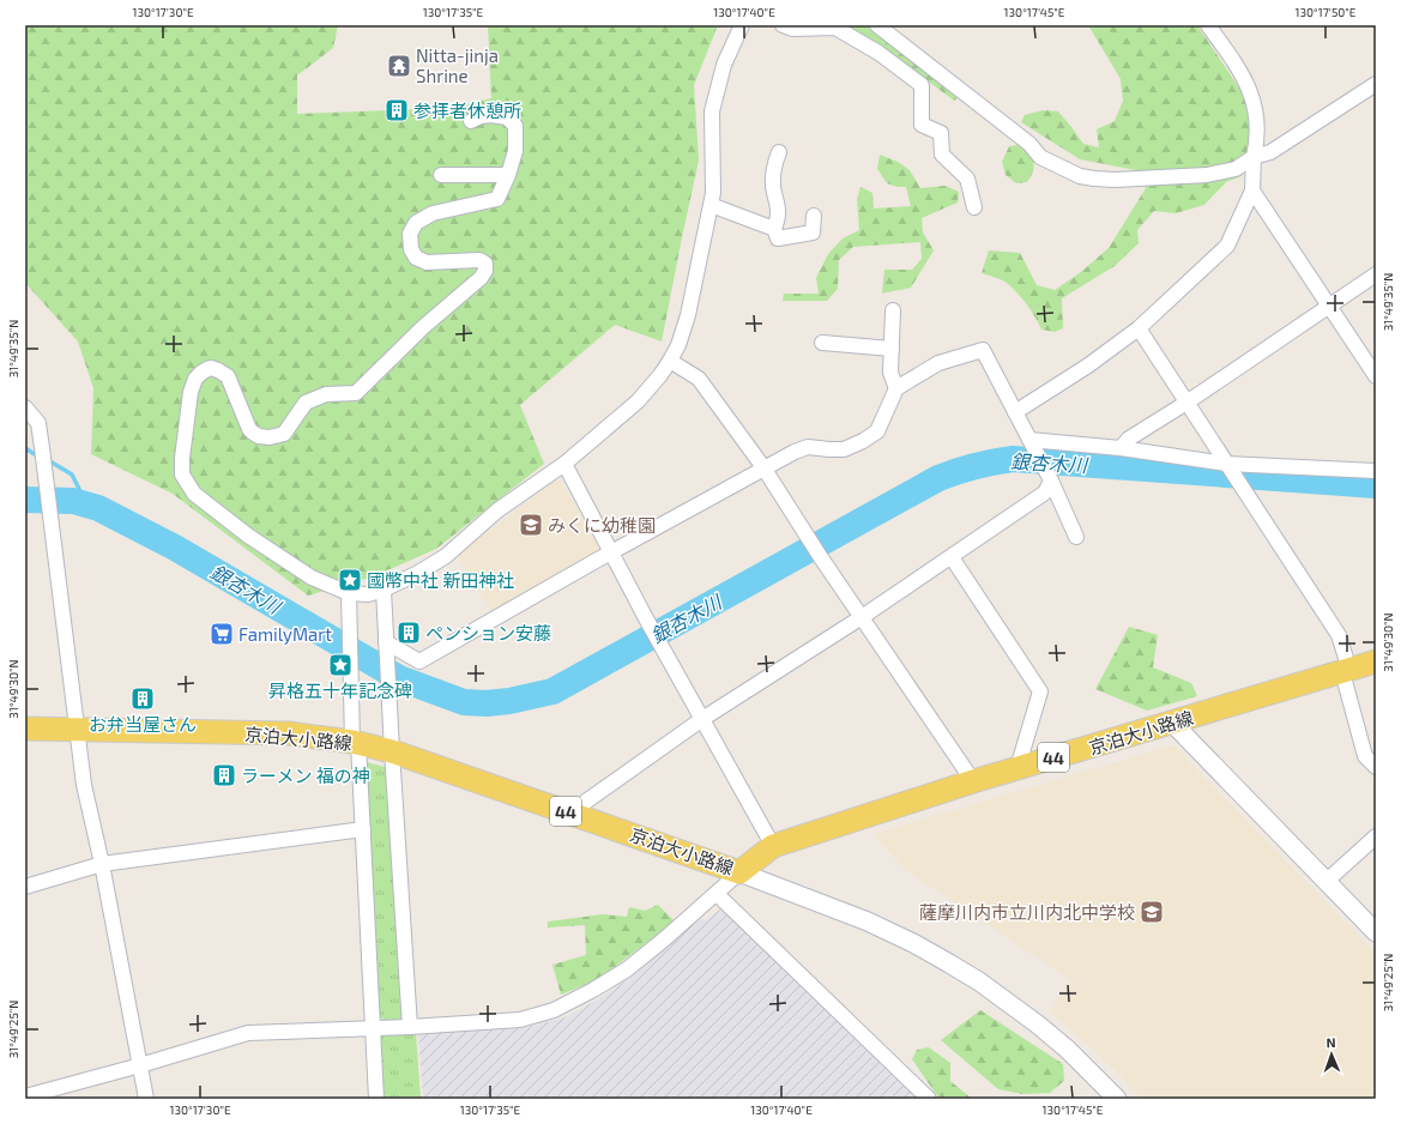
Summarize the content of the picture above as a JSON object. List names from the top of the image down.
{
  "streets": {
    "main road": ["京泊大小路線", "44"]
  },
  "water": ["銀杏木川"],
  "places": {
    "temple": ["Nitta-jinja Shrine"],
    "building": [
      "参拝者休憩所",
      "ペンション安藤",
      "お弁当屋さん",
      "ラーメン 福の神"
    ],
    "school or university": ["みくに幼稚園", "薩摩川内市立川内北中学校"],
    "place": ["國幣中社 新田神社", "昇格五十年記念碑"],
    "supermarket": ["FamilyMart"]
  },
  "north": "top",
  "coordinates": [
    "130°17'30\"E",
    "130°17'35\"E",
    "130°17'40\"E",
    "130°17'45\"E",
    "130°17'50\"E",
    "31°49'35\"N",
    "31°49'30\"N",
    "31°49'25\"N"
  ]
}
